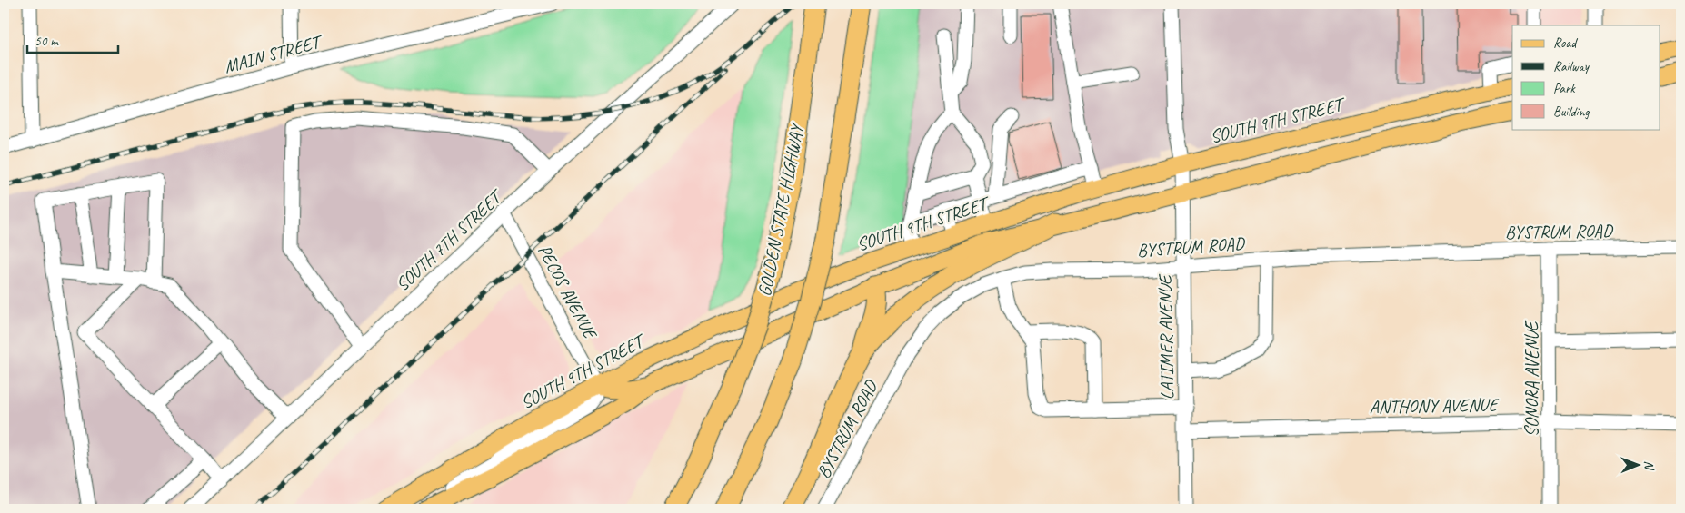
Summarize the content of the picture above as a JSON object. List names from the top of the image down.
{
  "streets": {
    "highway": ["GOLDEN STATE HIGHWAY"],
    "main road": ["SOUTH 9TH STREET"],
    "street": [
      "MAIN STREET",
      "BYSTRUM ROAD",
      "SOUTH 7TH STREET",
      "PECOS AVENUE",
      "LATIMER AVENUE",
      "SONORA AVENUE",
      "ANTHONY AVENUE"
    ]
  },
  "crossings": [
    ["SOUTH 9TH STREET", "PECOS AVENUE"],
    ["SOUTH 9TH STREET", "LATIMER AVENUE"],
    ["BYSTRUM ROAD", "LATIMER AVENUE"],
    ["BYSTRUM ROAD", "SONORA AVENUE"],
    ["SOUTH 7TH STREET", "PECOS AVENUE"],
    ["LATIMER AVENUE", "ANTHONY AVENUE"],
    ["SONORA AVENUE", "ANTHONY AVENUE"]
  ],
  "legend": [
    "Road",
    "Railway",
    "Park",
    "Building"
  ],
  "scale_bar": "50 m",
  "north": "right"
}
